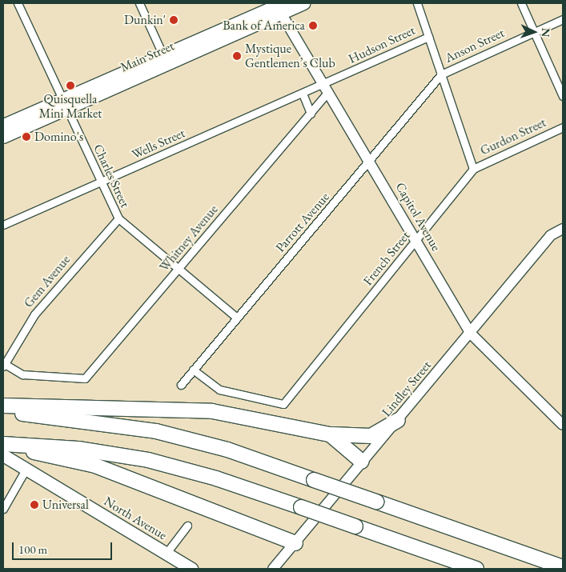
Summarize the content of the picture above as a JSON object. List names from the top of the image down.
{
  "streets": {
    "main road": [
      "Main Street",
      "Capitol Avenue",
      "Lindley Street",
      "North Avenue"
    ],
    "street": [
      "Hudson Street",
      "Anson Street",
      "Gurdon Street",
      "Wells Street",
      "Charles Street",
      "Parrott Avenue",
      "Whitney Avenue",
      "French Street",
      "Gem Avenue"
    ]
  },
  "crossings": [
    ["Hudson Street", "Wells Street"],
    ["Hudson Street", "Capitol Avenue"],
    ["Hudson Street", "Whitney Avenue"],
    ["Anson Street", "Parrott Avenue"],
    ["Main Street", "Charles Street"],
    ["Main Street", "Capitol Avenue"],
    ["Gurdon Street", "French Street"],
    ["Wells Street", "Charles Street"],
    ["Wells Street", "Capitol Avenue"],
    ["Wells Street", "Whitney Avenue"],
    ["Charles Street", "Parrott Avenue"],
    ["Charles Street", "Whitney Avenue"],
    ["Charles Street", "Gem Avenue"],
    ["Capitol Avenue", "Parrott Avenue"],
    ["Capitol Avenue", "Whitney Avenue"],
    ["Capitol Avenue", "French Street"],
    ["Capitol Avenue", "Lindley Street"],
    ["Parrott Avenue", "French Street"],
    ["Whitney Avenue", "Gem Avenue"]
  ],
  "places": [
    "Dunkin'",
    "Bank of America",
    "Mystique Gentlemen’s Club",
    "Quisquella Mini Market",
    "Domino's",
    "Universal"
  ],
  "scale_bar": "100 m",
  "north": "right"
}
